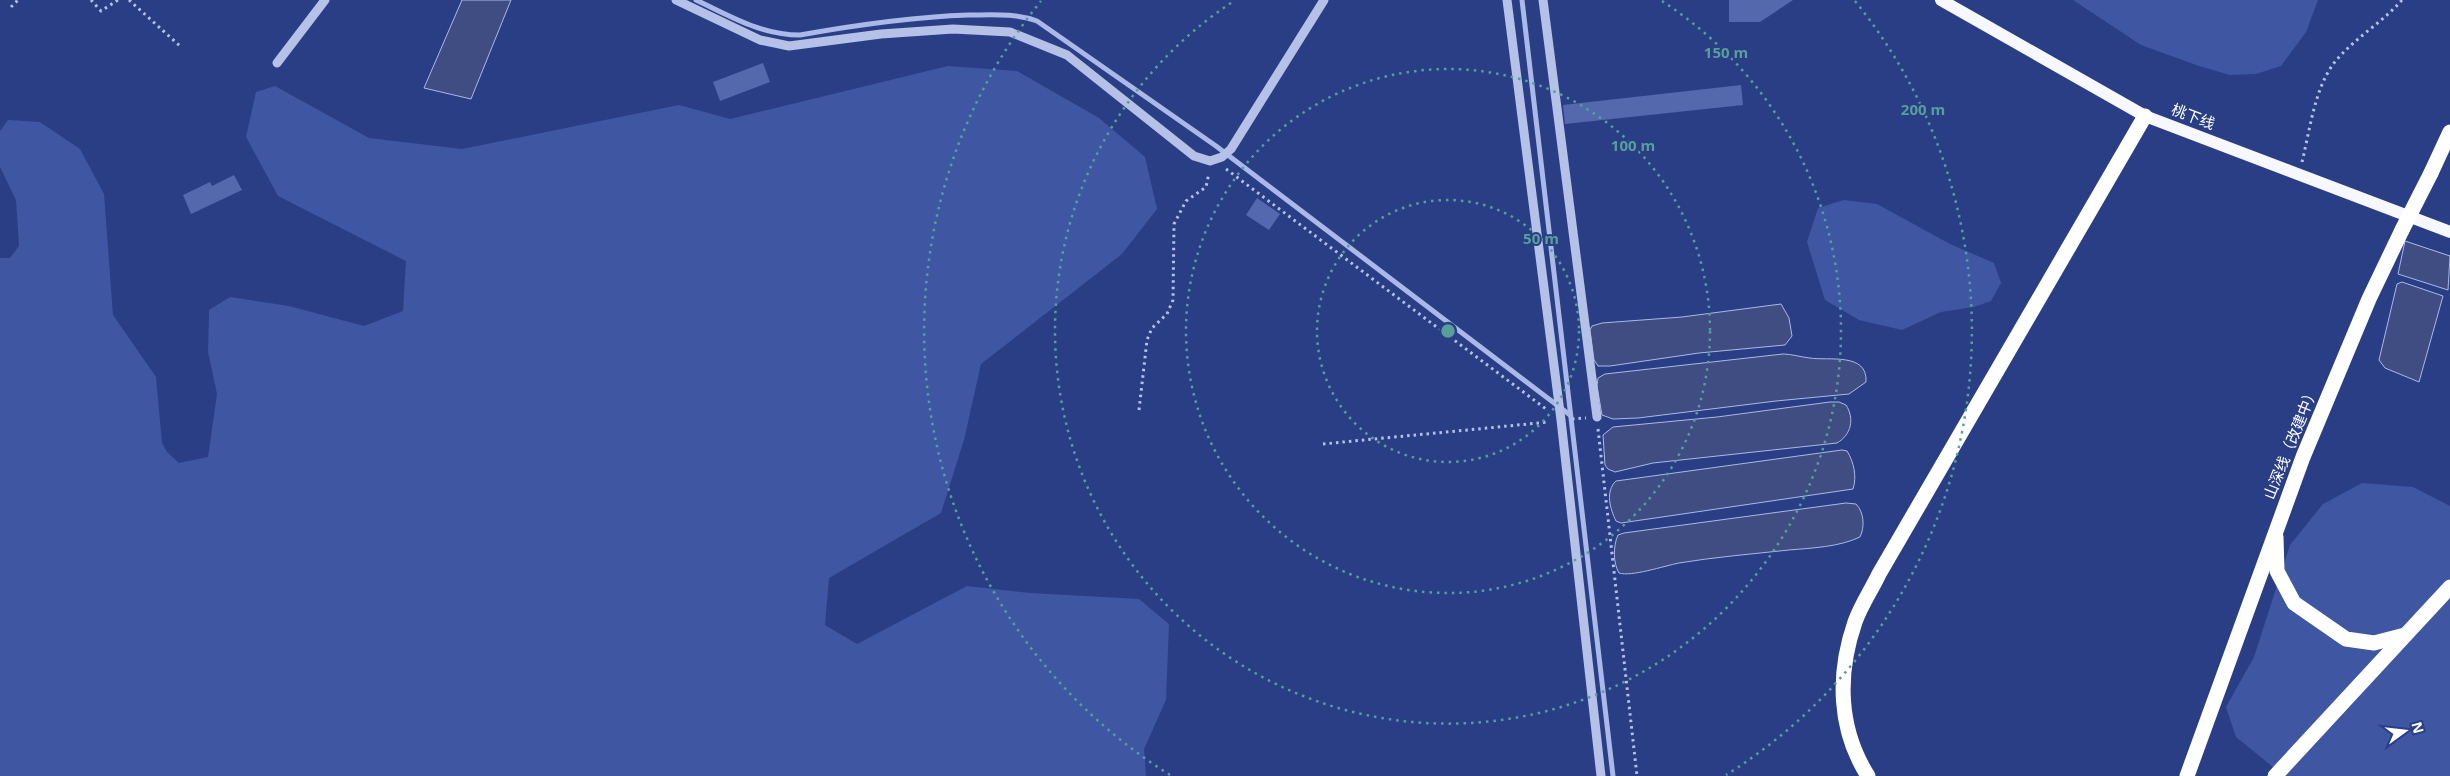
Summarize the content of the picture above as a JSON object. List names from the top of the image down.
{
  "streets": {
    "highway": ["山深线（改建中）"],
    "main road": ["桃下线"]
  },
  "north": "right",
  "rings": [
    "150 m",
    "200 m",
    "100 m",
    "50 m"
  ]
}
